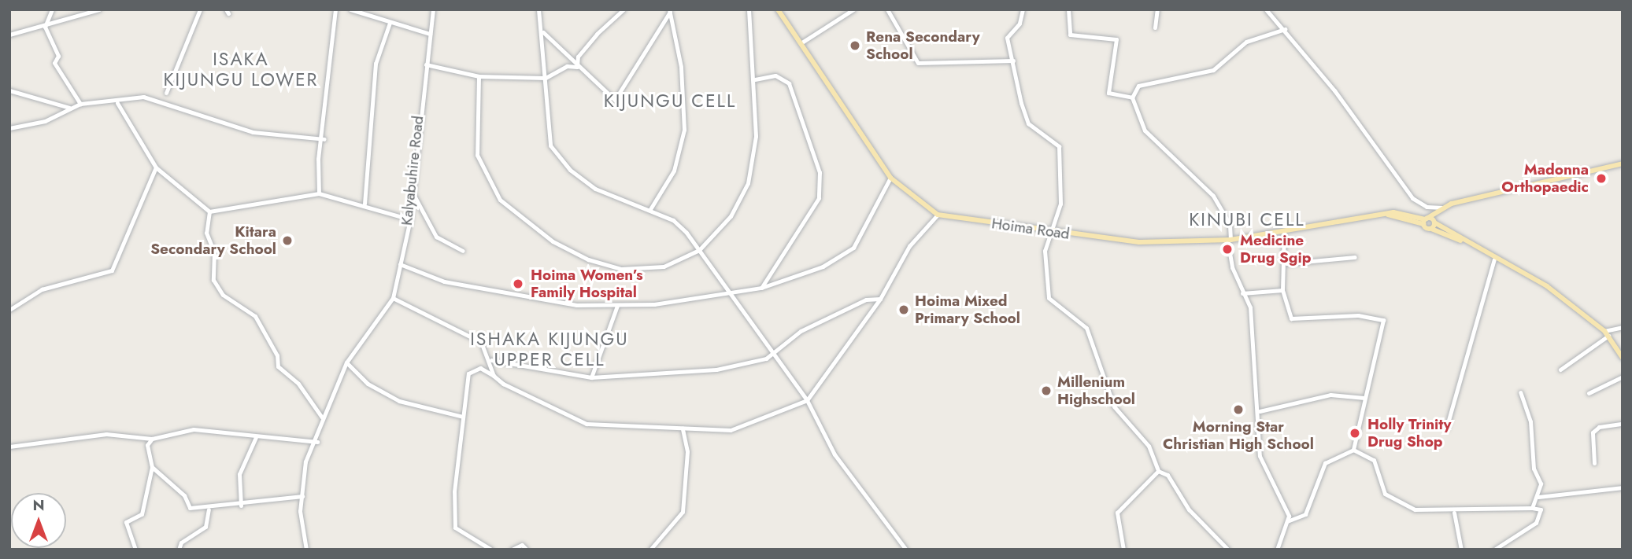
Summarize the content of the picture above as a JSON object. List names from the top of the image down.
{
  "streets": {
    "main road": ["Hoima Road"],
    "street": ["Kalyabuhire Road"]
  },
  "districts": [
    "ISAKA KIJUNGU LOWER",
    "KIJUNGU CELL",
    "KINUBI CELL",
    "ISHAKA KIJUNGU UPPER CELL"
  ],
  "places": [
    "Rena Secondary School",
    "Madonna Orthopaedic",
    "Kitara Secondary School",
    "Medicine Drug Sgip",
    "Hoima Women’s Family Hospital",
    "Hoima Mixed Primary School",
    "Millenium Highschool",
    "Morning Star Christian High School",
    "Holly Trinity Drug Shop"
  ],
  "north": "top"
}
